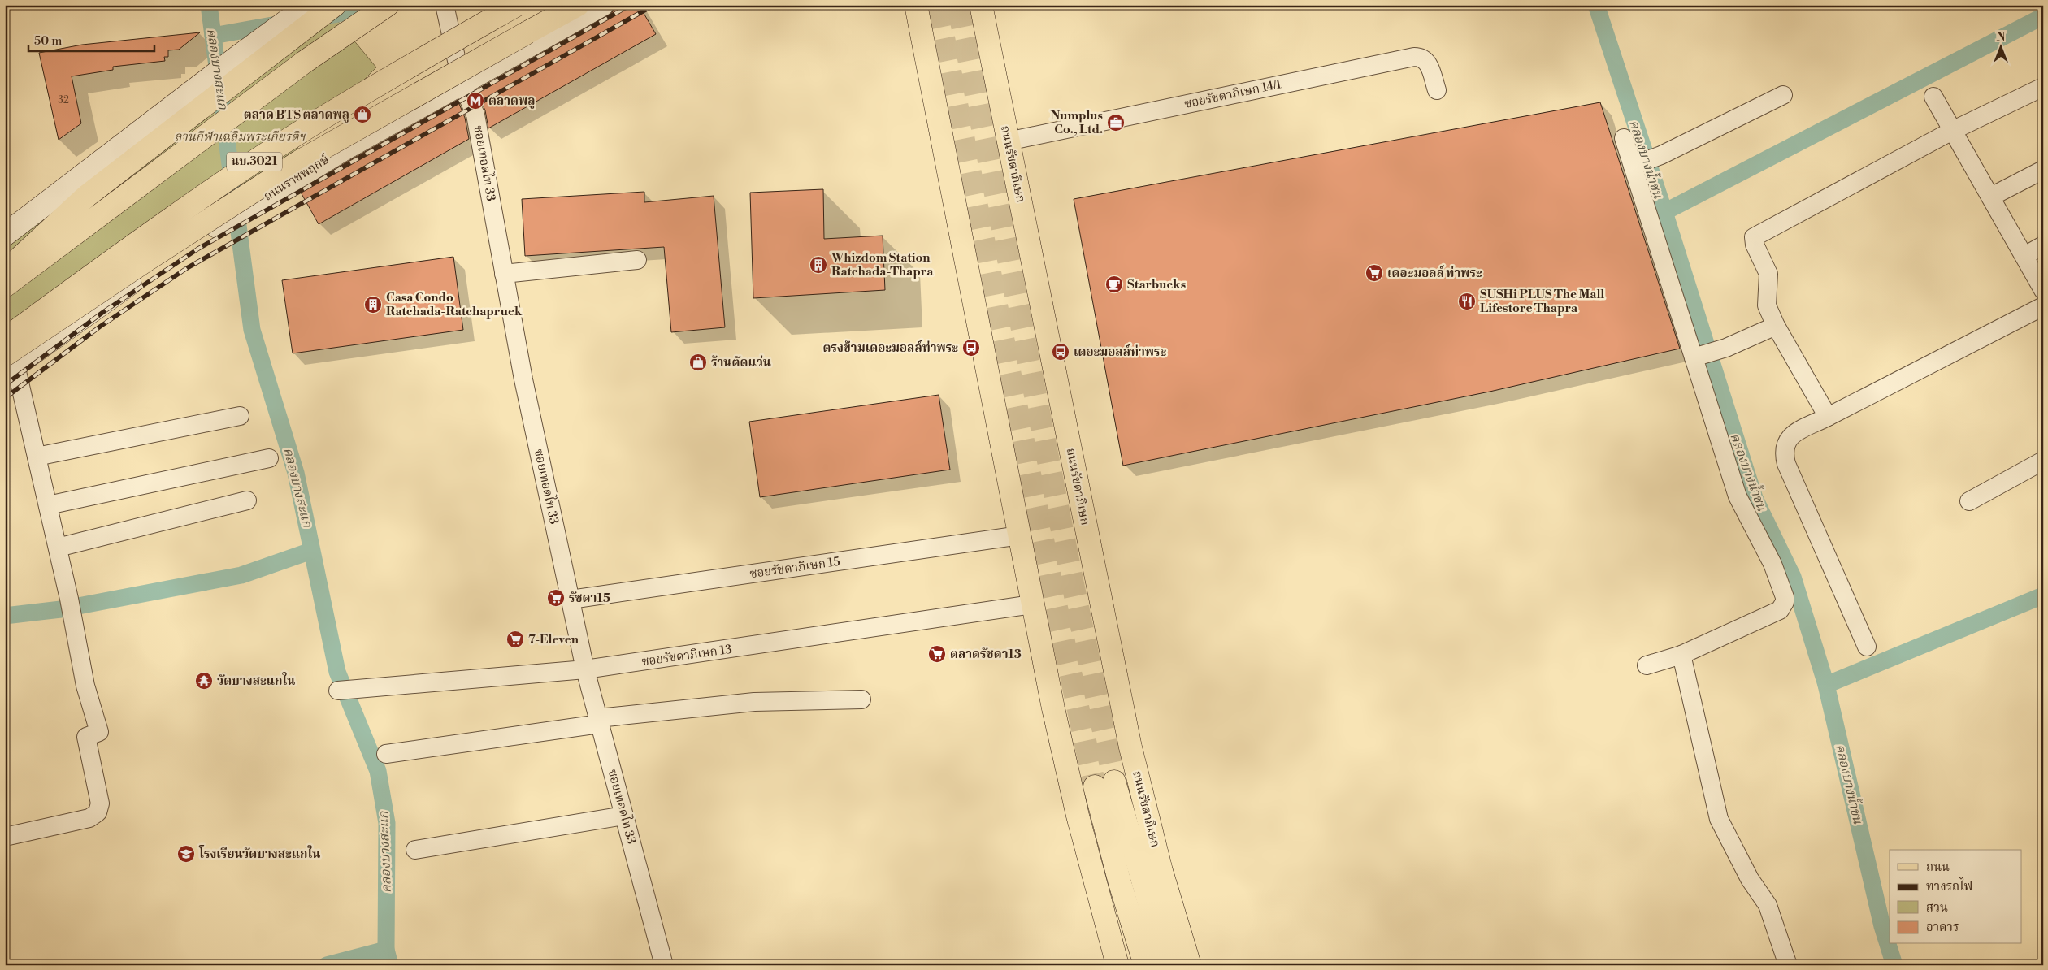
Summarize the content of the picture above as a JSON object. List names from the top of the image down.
{
  "streets": {
    "main road": ["นบ.3021", "ถนนรัชดาภิเษก", "ถนนราชพฤกษ์"],
    "street": [
      "ซอยรัชดาภิเษก 14/1",
      "ซอยเทอดไท 33",
      "ซอยรัชดาภิเษก 15",
      "ซอยรัชดาภิเษก 13"
    ]
  },
  "crossings": [
    ["ซอยรัชดาภิเษก 14/1", "ถนนรัชดาภิเษก"],
    ["ซอยเทอดไท 33", "ถนนราชพฤกษ์"],
    ["ซอยเทอดไท 33", "ซอยรัชดาภิเษก 15"],
    ["ซอยเทอดไท 33", "ซอยรัชดาภิเษก 13"]
  ],
  "water": ["คลองบางสะแก", "คลองบางน้ำชน"],
  "parks": ["ลานกีฬาเฉลิมพระเกียรติฯ"],
  "places": {
    "metro station": ["ตลาดพลู"],
    "shop": ["ตลาด BTS ตลาดพลู", "ร้านตัดแว่น"],
    "office": ["Numplus Co., Ltd."],
    "building": ["Whizdom Station Ratchada-Thapra", "Casa Condo Ratchada-Ratchapruek"],
    "supermarket": [
      "เดอะมอลล์ ท่าพระ",
      "รัชดา15",
      "7-Eleven",
      "ตลาดรัชดา13"
    ],
    "cafe": ["Starbucks"],
    "restaurant": ["SUSHi PLUS The Mall Lifestore Thapra"],
    "bus stop": ["ตรงข้ามเดอะมอลล์ท่าพระ", "เดอะมอลล์ท่าพระ"],
    "temple": ["วัดบางสะแกใน"],
    "school or university": ["โรงเรียนวัดบางสะแกใน"]
  },
  "house_numbers": ["32"],
  "legend": [
    "ถนน",
    "ทางรถไฟ",
    "สวน",
    "อาคาร"
  ],
  "scale_bar": "50 m",
  "north": "top"
}
